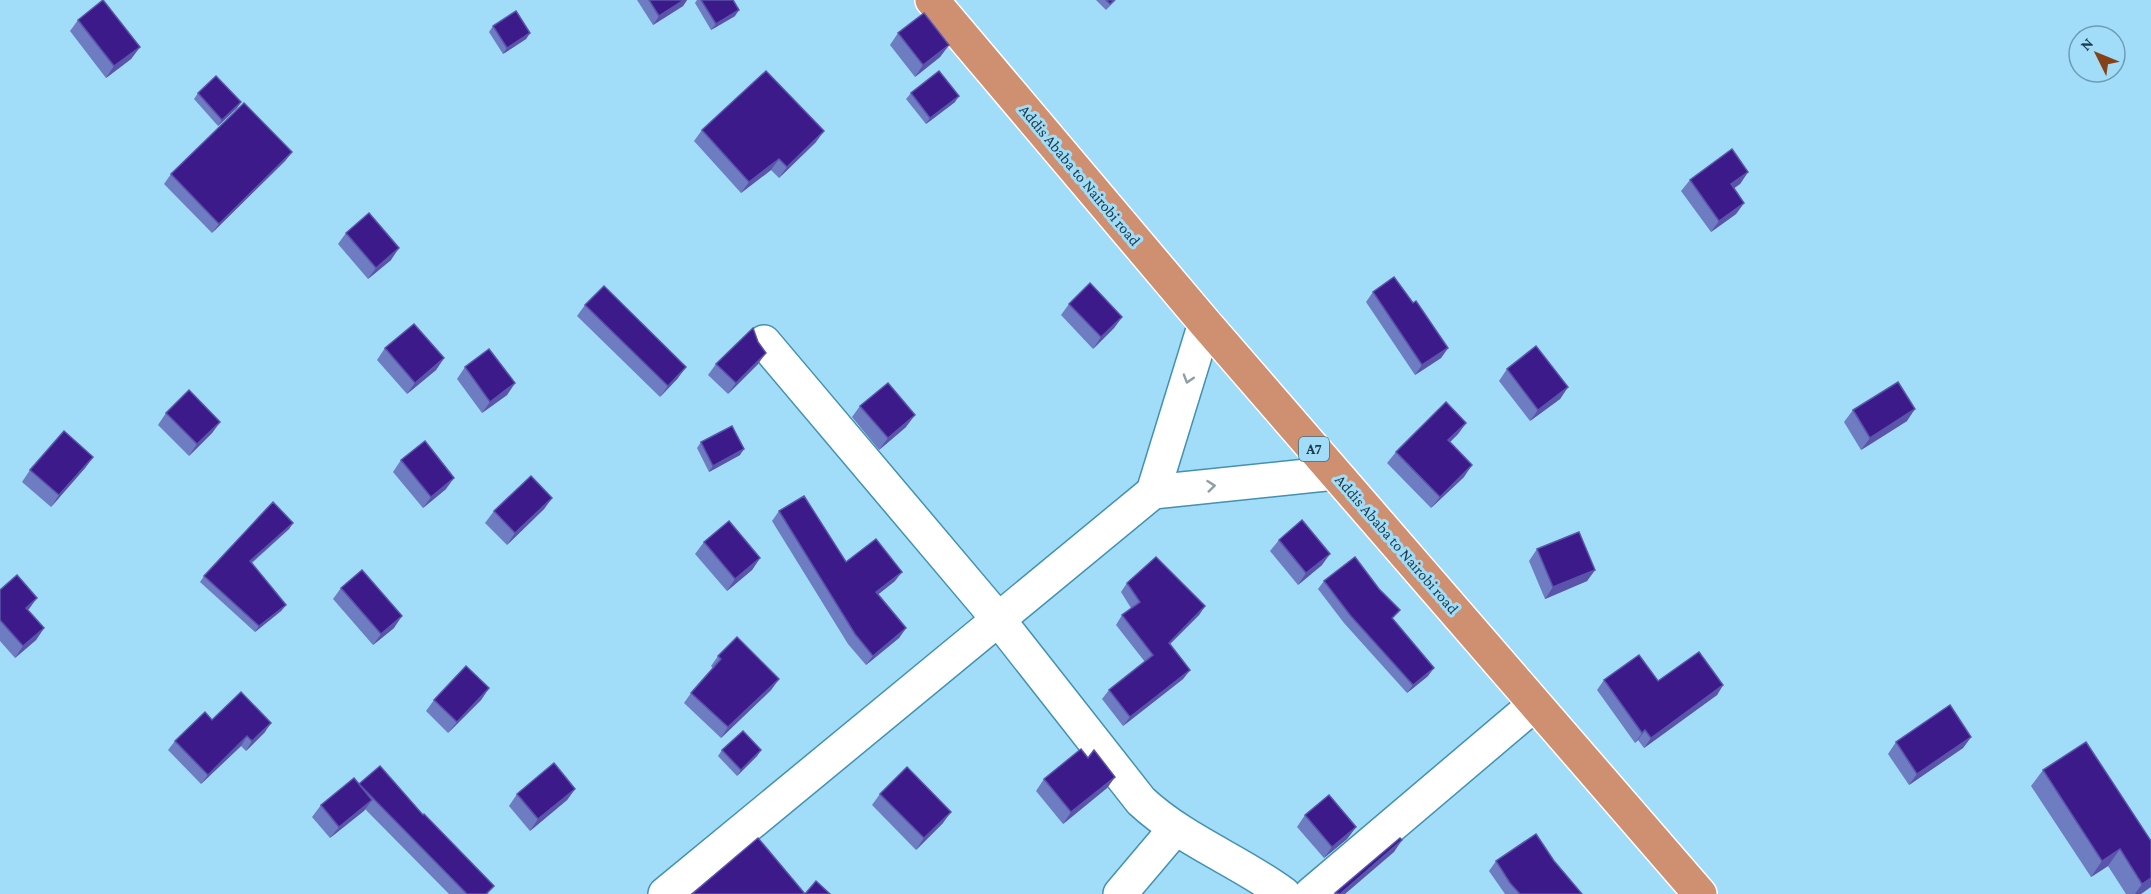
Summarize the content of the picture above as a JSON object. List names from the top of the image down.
{
  "streets": {
    "highway": ["Addis Ababa to Nairobi road", "A7"]
  },
  "north": "top left"
}
